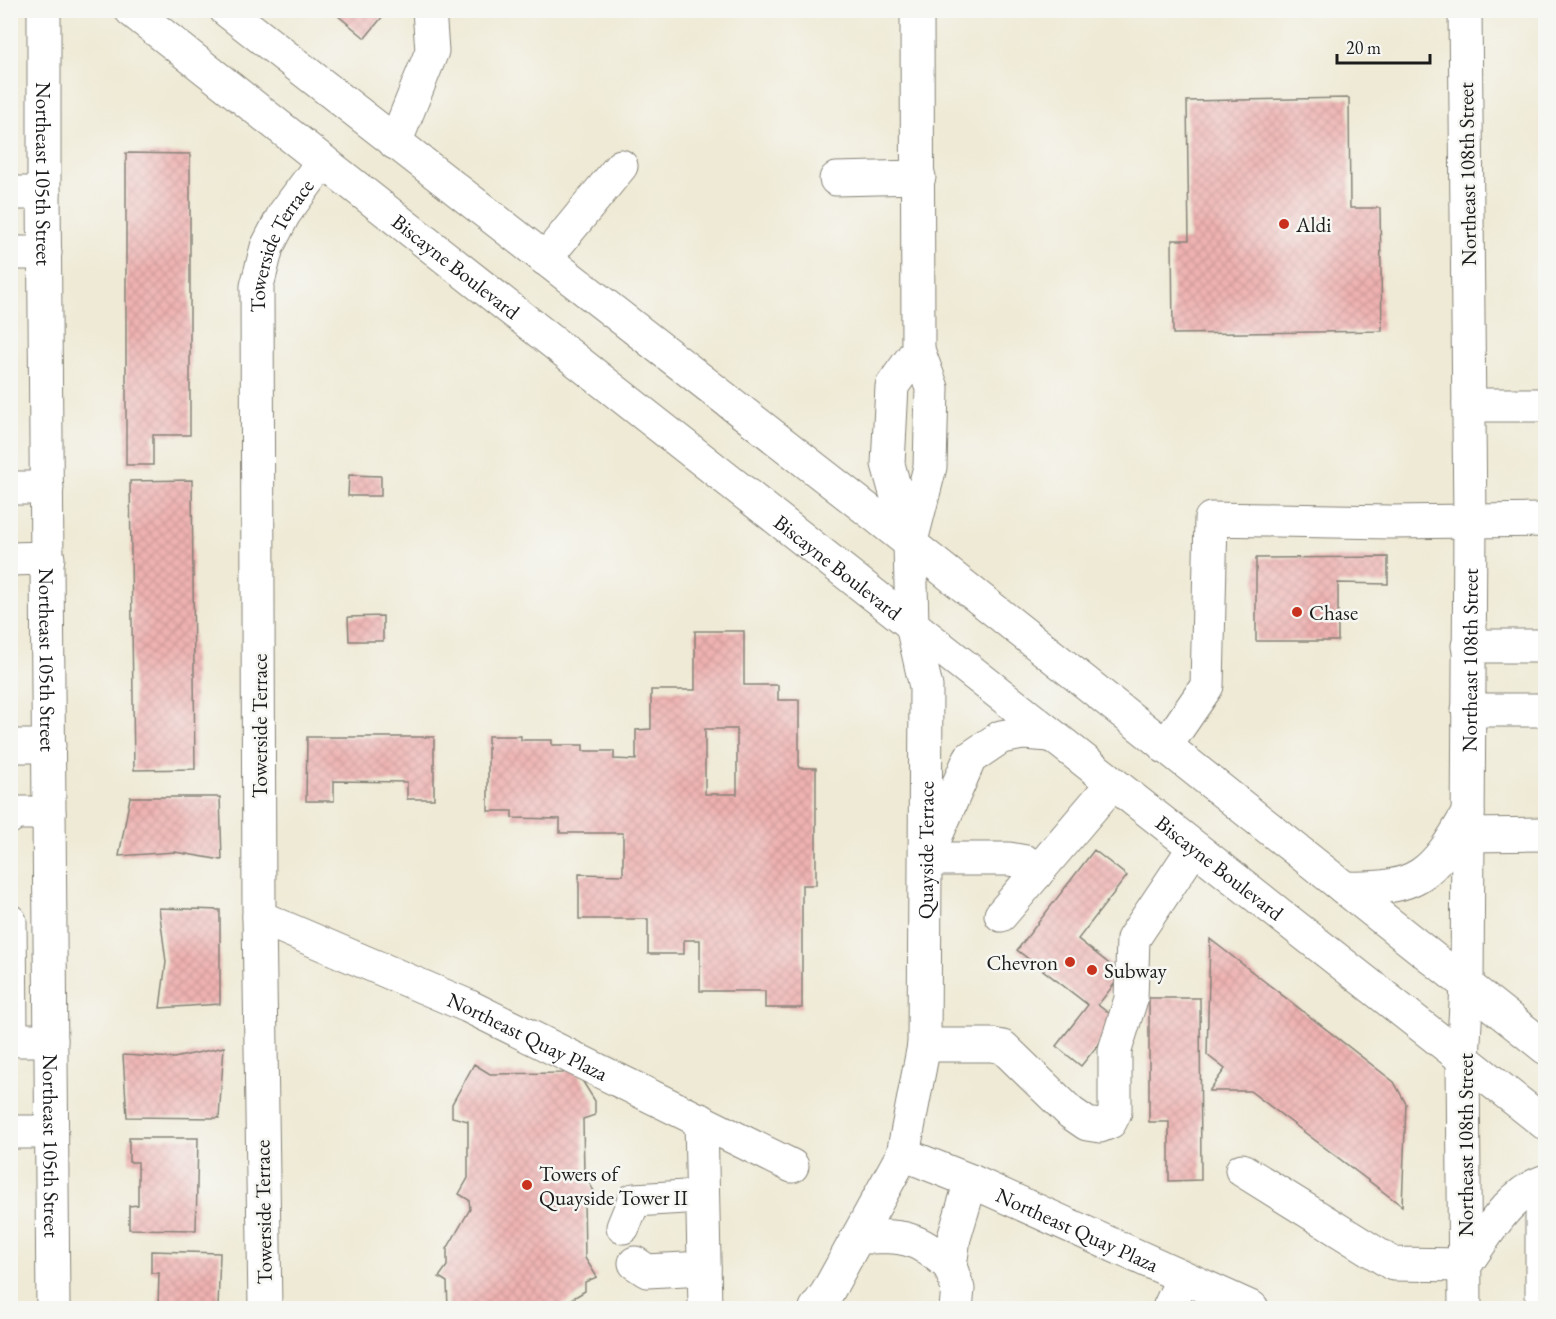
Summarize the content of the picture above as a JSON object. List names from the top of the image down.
{
  "streets": {
    "street": [
      "Northeast 105th Street",
      "Northeast 108th Street",
      "Towerside Terrace",
      "Biscayne Boulevard",
      "Quayside Terrace",
      "Northeast Quay Plaza"
    ]
  },
  "crossings": [
    ["Northeast 108th Street", "Biscayne Boulevard"],
    ["Towerside Terrace", "Biscayne Boulevard"],
    ["Towerside Terrace", "Northeast Quay Plaza"],
    ["Biscayne Boulevard", "Quayside Terrace"],
    ["Quayside Terrace", "Northeast Quay Plaza"]
  ],
  "places": [
    "Aldi",
    "Chase",
    "Chevron",
    "Subway",
    "Towers of Quayside Tower II"
  ],
  "scale_bar": "20 m"
}
